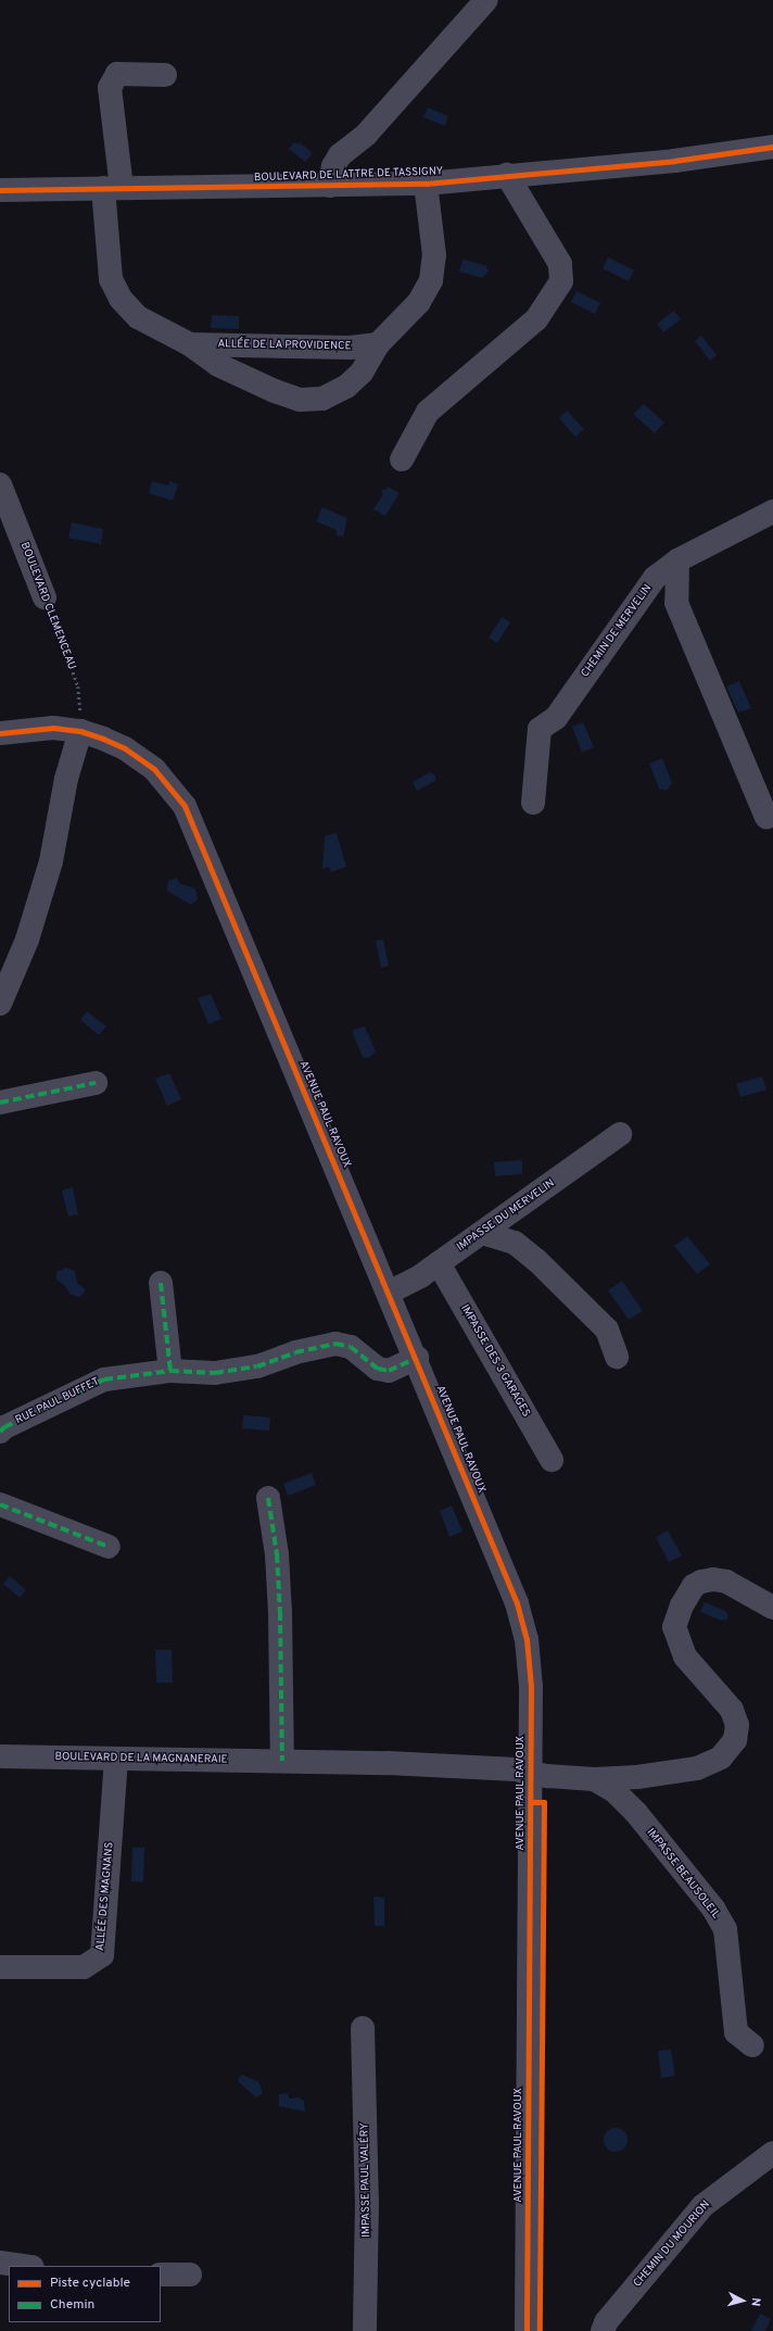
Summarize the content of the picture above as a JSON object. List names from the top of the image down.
{
  "streets": {
    "street": [
      "BOULEVARD DE LATTRE DE TASSIGNY",
      "ALLÉE DE LA PROVIDENCE",
      "BOULEVARD CLEMENCEAU",
      "CHEMIN DE MERVELIN",
      "AVENUE PAUL RAVOUX",
      "IMPASSE DU MERVELIN",
      "IMPASSE DES 3 GARAGES",
      "RUE PAUL BUFFET",
      "BOULEVARD DE LA MAGNANERAIE",
      "IMPASSE BEAUSOLEIL",
      "ALLÉE DES MAGNANS",
      "IMPASSE PAUL VALÉRY",
      "CHEMIN DU MOURION"
    ]
  },
  "crossings": [
    ["BOULEVARD DE LATTRE DE TASSIGNY", "ALLÉE DE LA PROVIDENCE"],
    ["BOULEVARD CLEMENCEAU", "AVENUE PAUL RAVOUX"],
    ["AVENUE PAUL RAVOUX", "IMPASSE DU MERVELIN"],
    ["AVENUE PAUL RAVOUX", "RUE PAUL BUFFET"],
    ["AVENUE PAUL RAVOUX", "BOULEVARD DE LA MAGNANERAIE"],
    ["AVENUE PAUL RAVOUX", "IMPASSE BEAUSOLEIL"],
    ["IMPASSE DU MERVELIN", "IMPASSE DES 3 GARAGES"],
    ["BOULEVARD DE LA MAGNANERAIE", "IMPASSE BEAUSOLEIL"],
    ["BOULEVARD DE LA MAGNANERAIE", "ALLÉE DES MAGNANS"]
  ],
  "legend": ["Piste cyclable", "Chemin"],
  "north": "right"
}
